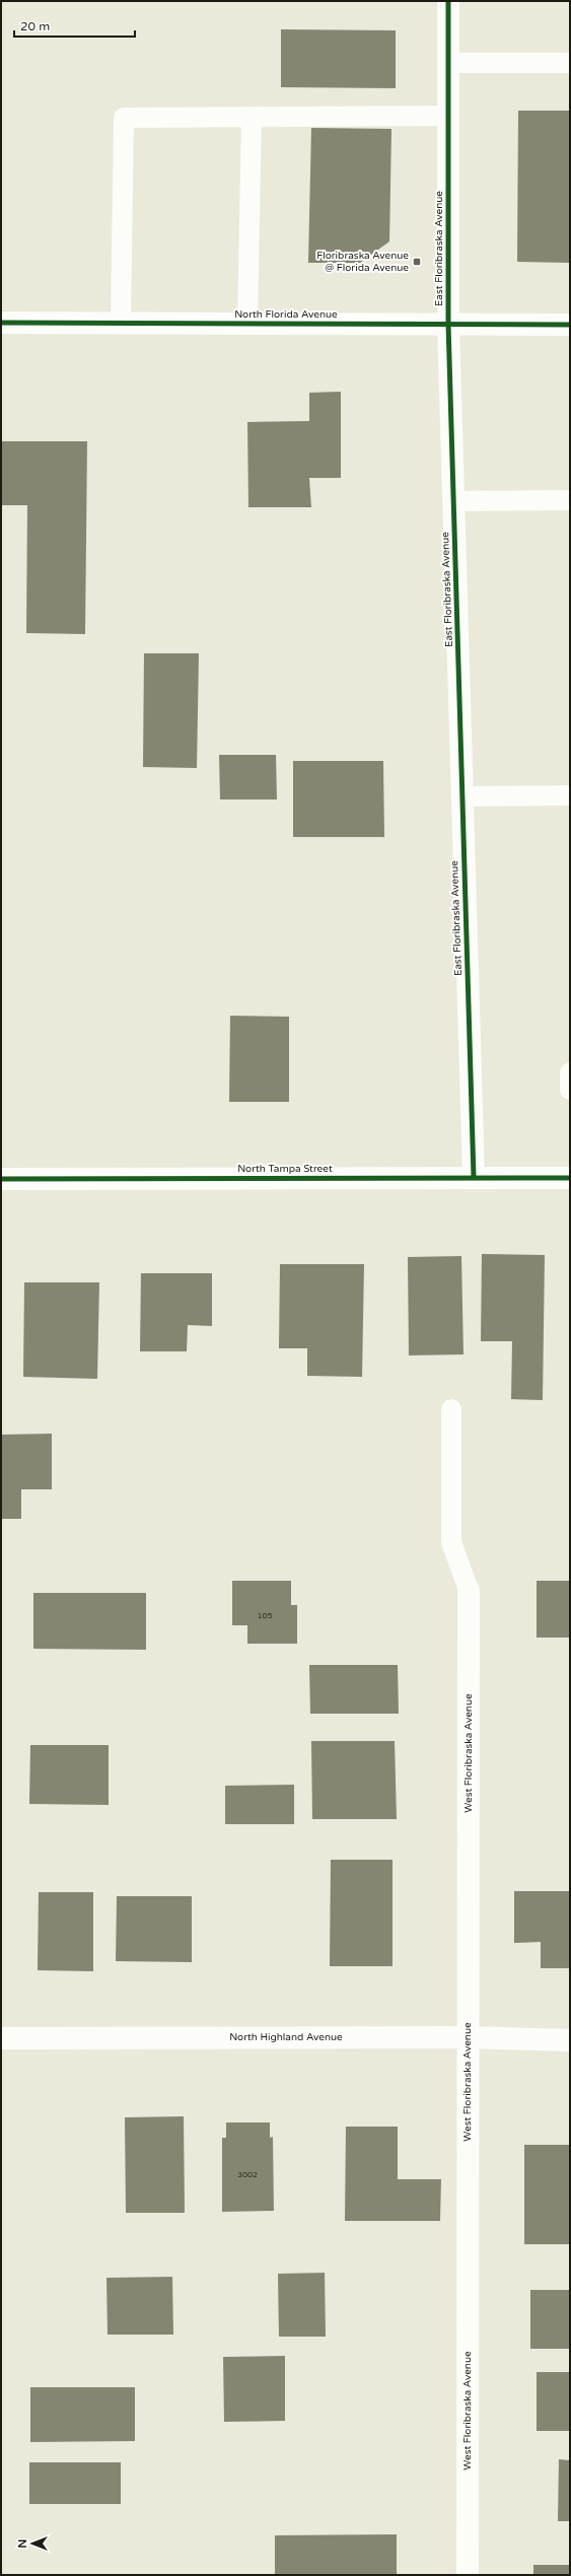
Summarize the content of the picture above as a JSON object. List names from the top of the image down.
{
  "streets": {
    "street": [
      "East Floribraska Avenue",
      "North Florida Avenue",
      "North Tampa Street",
      "West Floribraska Avenue",
      "North Highland Avenue"
    ]
  },
  "crossings": [
    ["East Floribraska Avenue", "North Florida Avenue"],
    ["East Floribraska Avenue", "North Tampa Street"],
    ["West Floribraska Avenue", "North Highland Avenue"]
  ],
  "places": {
    "transit": ["Floribraska Avenue @ Florida Avenue"]
  },
  "house_numbers": ["105", "3002"],
  "scale_bar": "20 m",
  "north": "left"
}
